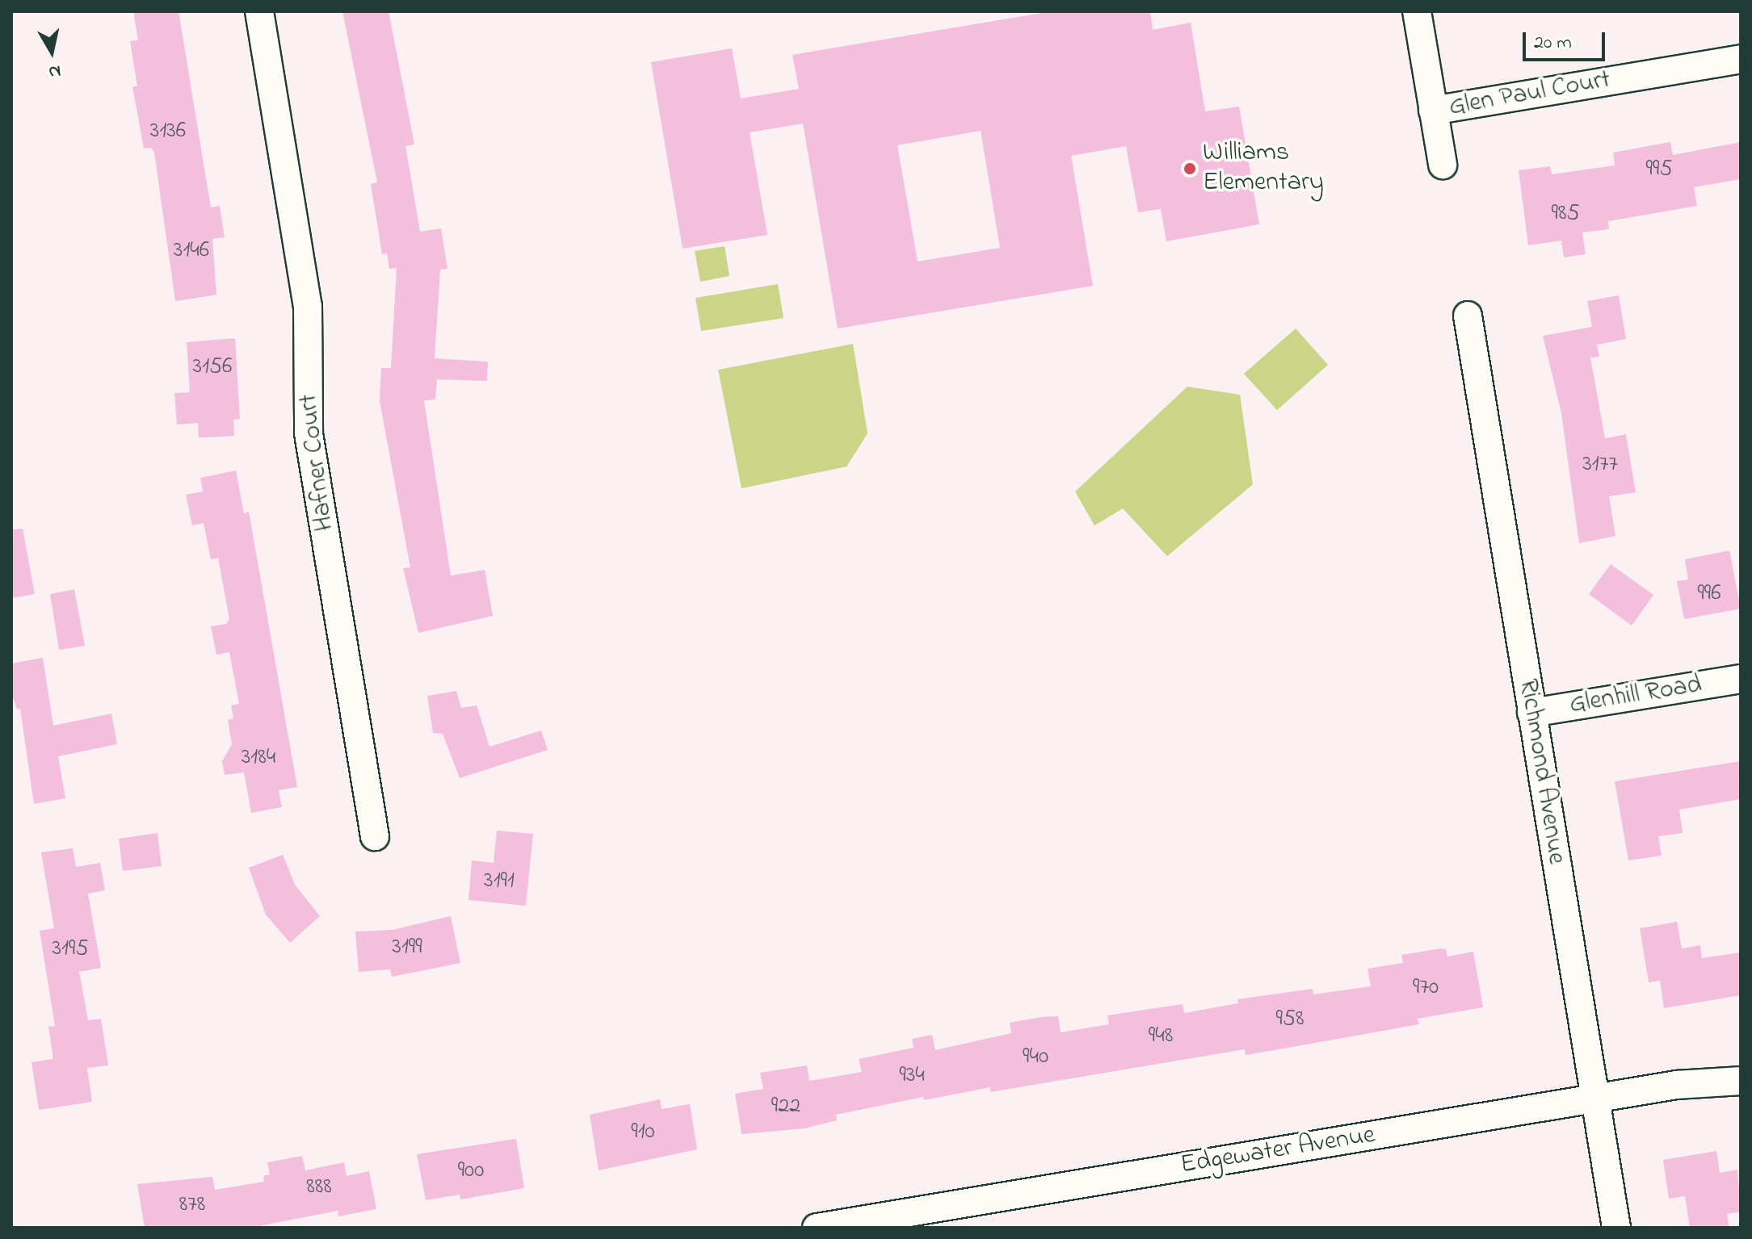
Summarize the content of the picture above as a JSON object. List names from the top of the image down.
{
  "streets": {
    "street": [
      "Glen Paul Court",
      "Hafner Court",
      "Glenhill Road",
      "Richmond Avenue",
      "Edgewater Avenue"
    ]
  },
  "crossings": [
    ["Glenhill Road", "Richmond Avenue"],
    ["Richmond Avenue", "Edgewater Avenue"]
  ],
  "places": ["Williams Elementary"],
  "house_numbers": [
    "3136",
    "995",
    "985",
    "3146",
    "3156",
    "3177",
    "996",
    "3184",
    "3191",
    "3199",
    "3195",
    "970",
    "958",
    "948",
    "940",
    "934",
    "922",
    "910",
    "900",
    "888",
    "878"
  ],
  "scale_bar": "20 m",
  "north": "bottom"
}
